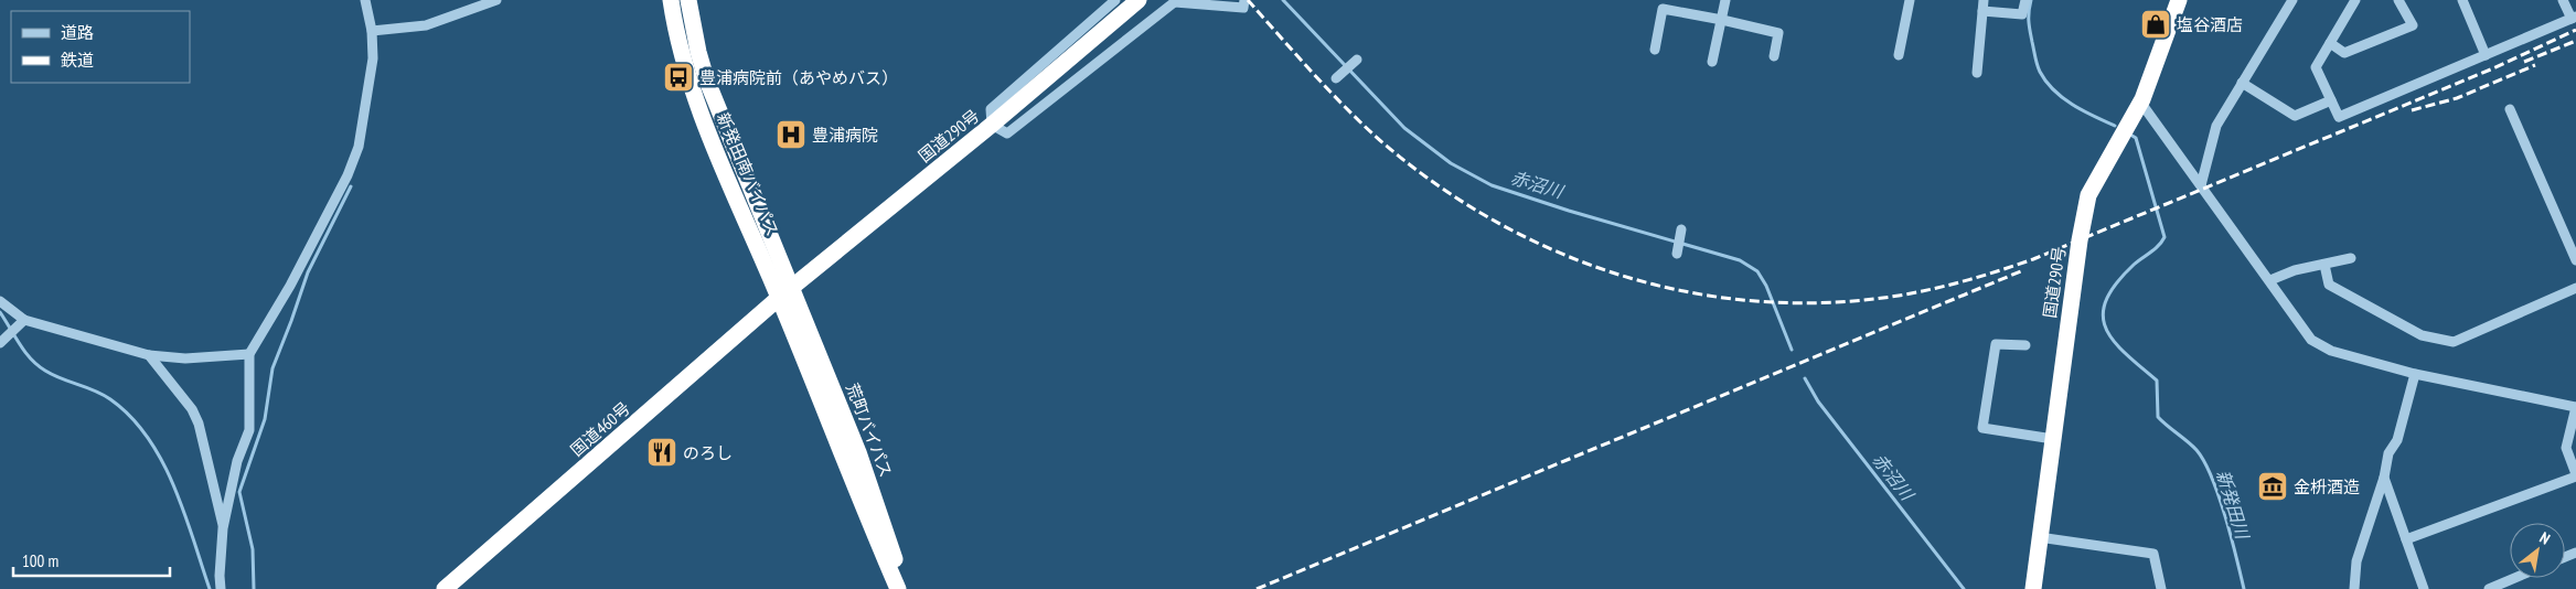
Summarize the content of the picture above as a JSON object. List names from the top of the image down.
{
  "streets": {
    "highway": [
      "国道290号",
      "新発田南バイパス",
      "国道460号",
      "荒町バイパス"
    ]
  },
  "crossings": [
    ["国道290号", "新発田南バイパス"],
    ["国道290号", "国道460号"],
    ["国道290号", "荒町バイパス"],
    ["新発田南バイパス", "国道460号"],
    ["新発田南バイパス", "荒町バイパス"],
    ["国道460号", "荒町バイパス"]
  ],
  "water": ["赤沼川", "新発田川"],
  "places": {
    "shop": ["塩谷酒店"],
    "bus stop": ["豊浦病院前（あやめバス）"],
    "hospital": ["豊浦病院"],
    "restaurant": ["のろし"],
    "museum": ["金枡酒造"]
  },
  "legend": ["道路", "鉄道"],
  "scale_bar": "100 m",
  "north": "top right"
}
